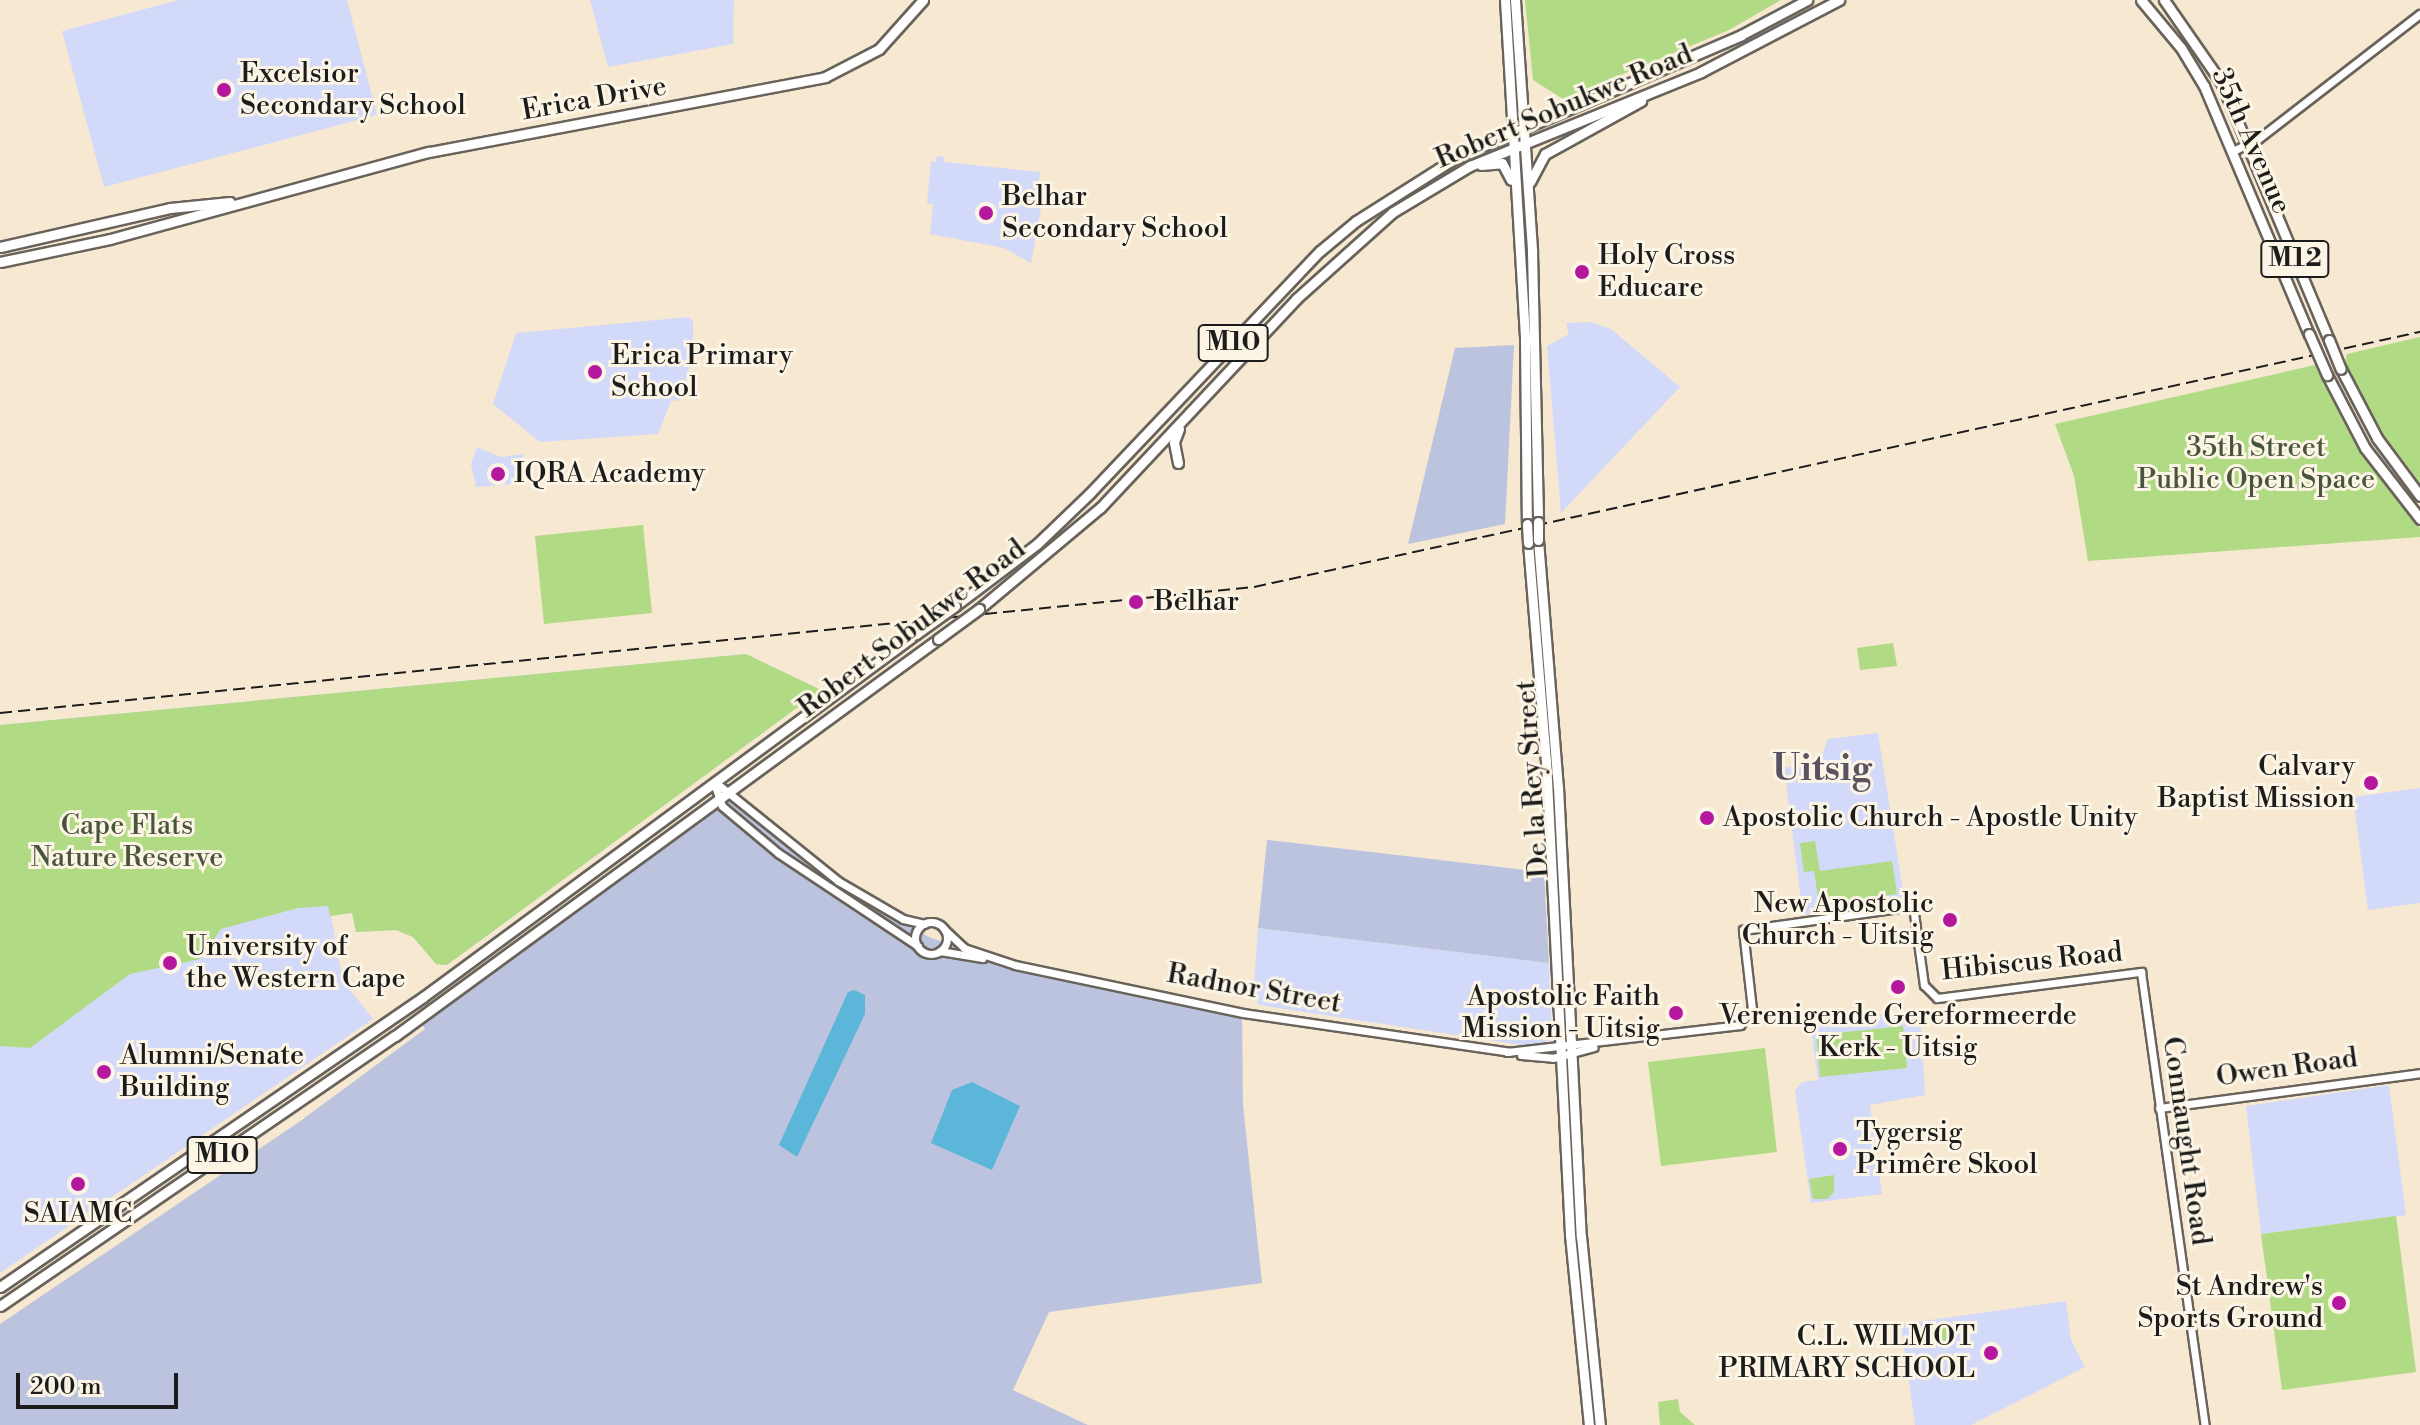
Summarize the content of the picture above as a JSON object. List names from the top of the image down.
{
  "streets": {
    "main road": [
      "Erica Drive",
      "Robert Sobukwe Road",
      "35th Avenue",
      "M12",
      "M10",
      "De la Rey Street"
    ],
    "street": [
      "Hibiscus Road",
      "Radnor Street",
      "Owen Road",
      "Connaught Road"
    ]
  },
  "crossings": [
    ["Robert Sobukwe Road", "De la Rey Street"],
    ["De la Rey Street", "Radnor Street"],
    ["Hibiscus Road", "Radnor Street"],
    ["Hibiscus Road", "Connaught Road"],
    ["Owen Road", "Connaught Road"]
  ],
  "districts": ["Uitsig"],
  "parks": ["35th Street Public Open Space", "Cape Flats Nature Reserve"],
  "places": [
    "Excelsior Secondary School",
    "Belhar Secondary School",
    "Holy Cross Educare",
    "Erica Primary School",
    "IQRA Academy",
    "Belhar",
    "Calvary Baptist Mission",
    "Apostolic Church - Apostle Unity",
    "New Apostolic Church - Uitsig",
    "University of the Western Cape",
    "Verenigende Gereformeerde Kerk - Uitsig",
    "Apostolic Faith Mission - Uitsig",
    "Alumni/Senate Building",
    "Tygersig Primêre Skool",
    "SAIAMC",
    "St Andrew's Sports Ground",
    "C.L. WILMOT PRIMARY SCHOOL"
  ],
  "scale_bar": "200 m"
}
